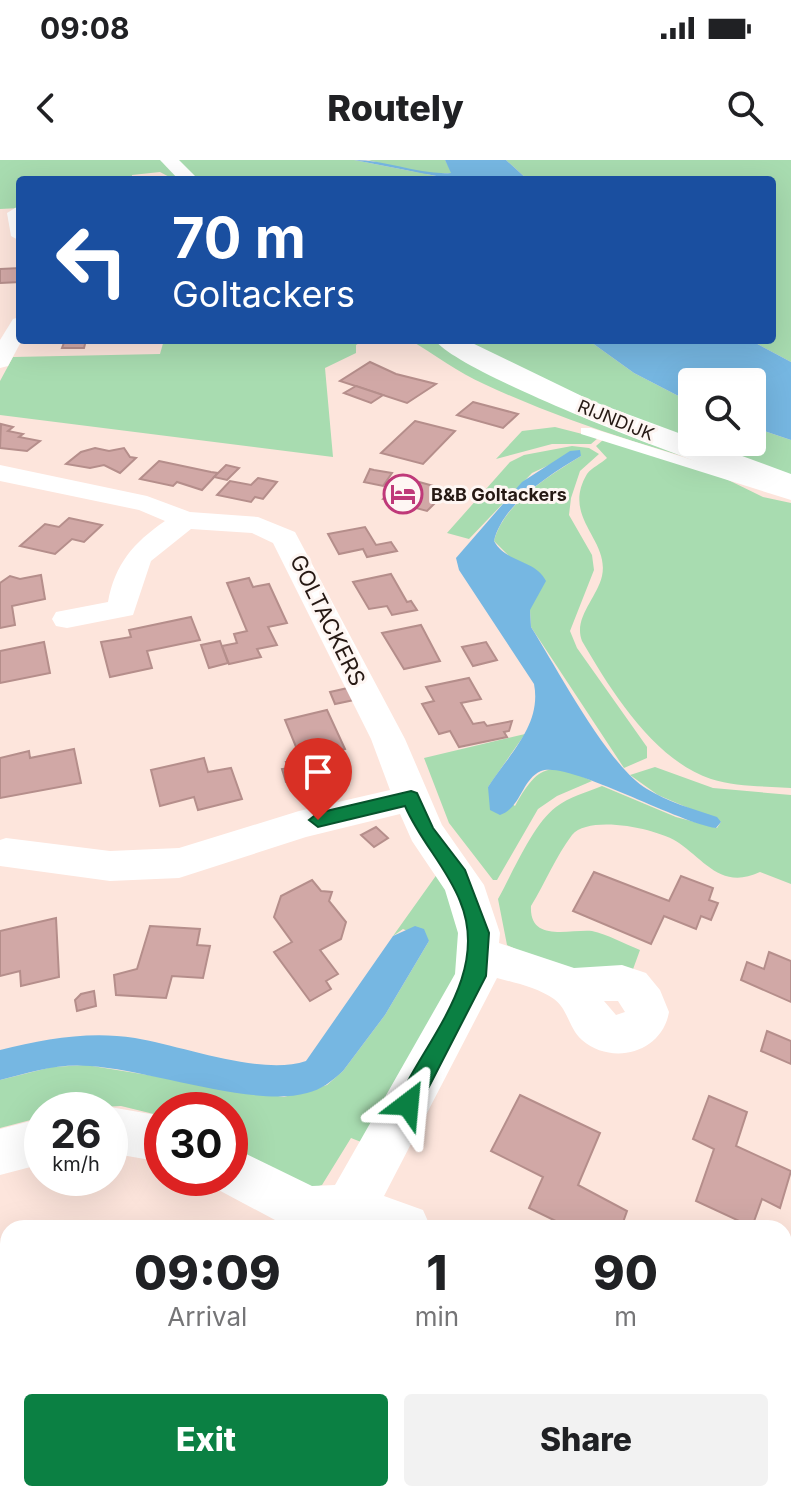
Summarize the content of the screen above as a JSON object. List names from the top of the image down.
{
  "streets": {
    "street": ["RIJNDIJK", "GOLTACKERS"]
  },
  "places": {
    "hotel": ["B&B Goltackers"]
  },
  "page": {
    "status": "09:08",
    "header": "Routely",
    "turn": ["70 m", "Goltackers"],
    "speed": "26 km/h",
    "limit": "30",
    "eta": [
      "09:09",
      "Arrival",
      "1",
      "min",
      "90",
      "m"
    ],
    "buttons": ["Exit", "Share"]
  }
}
